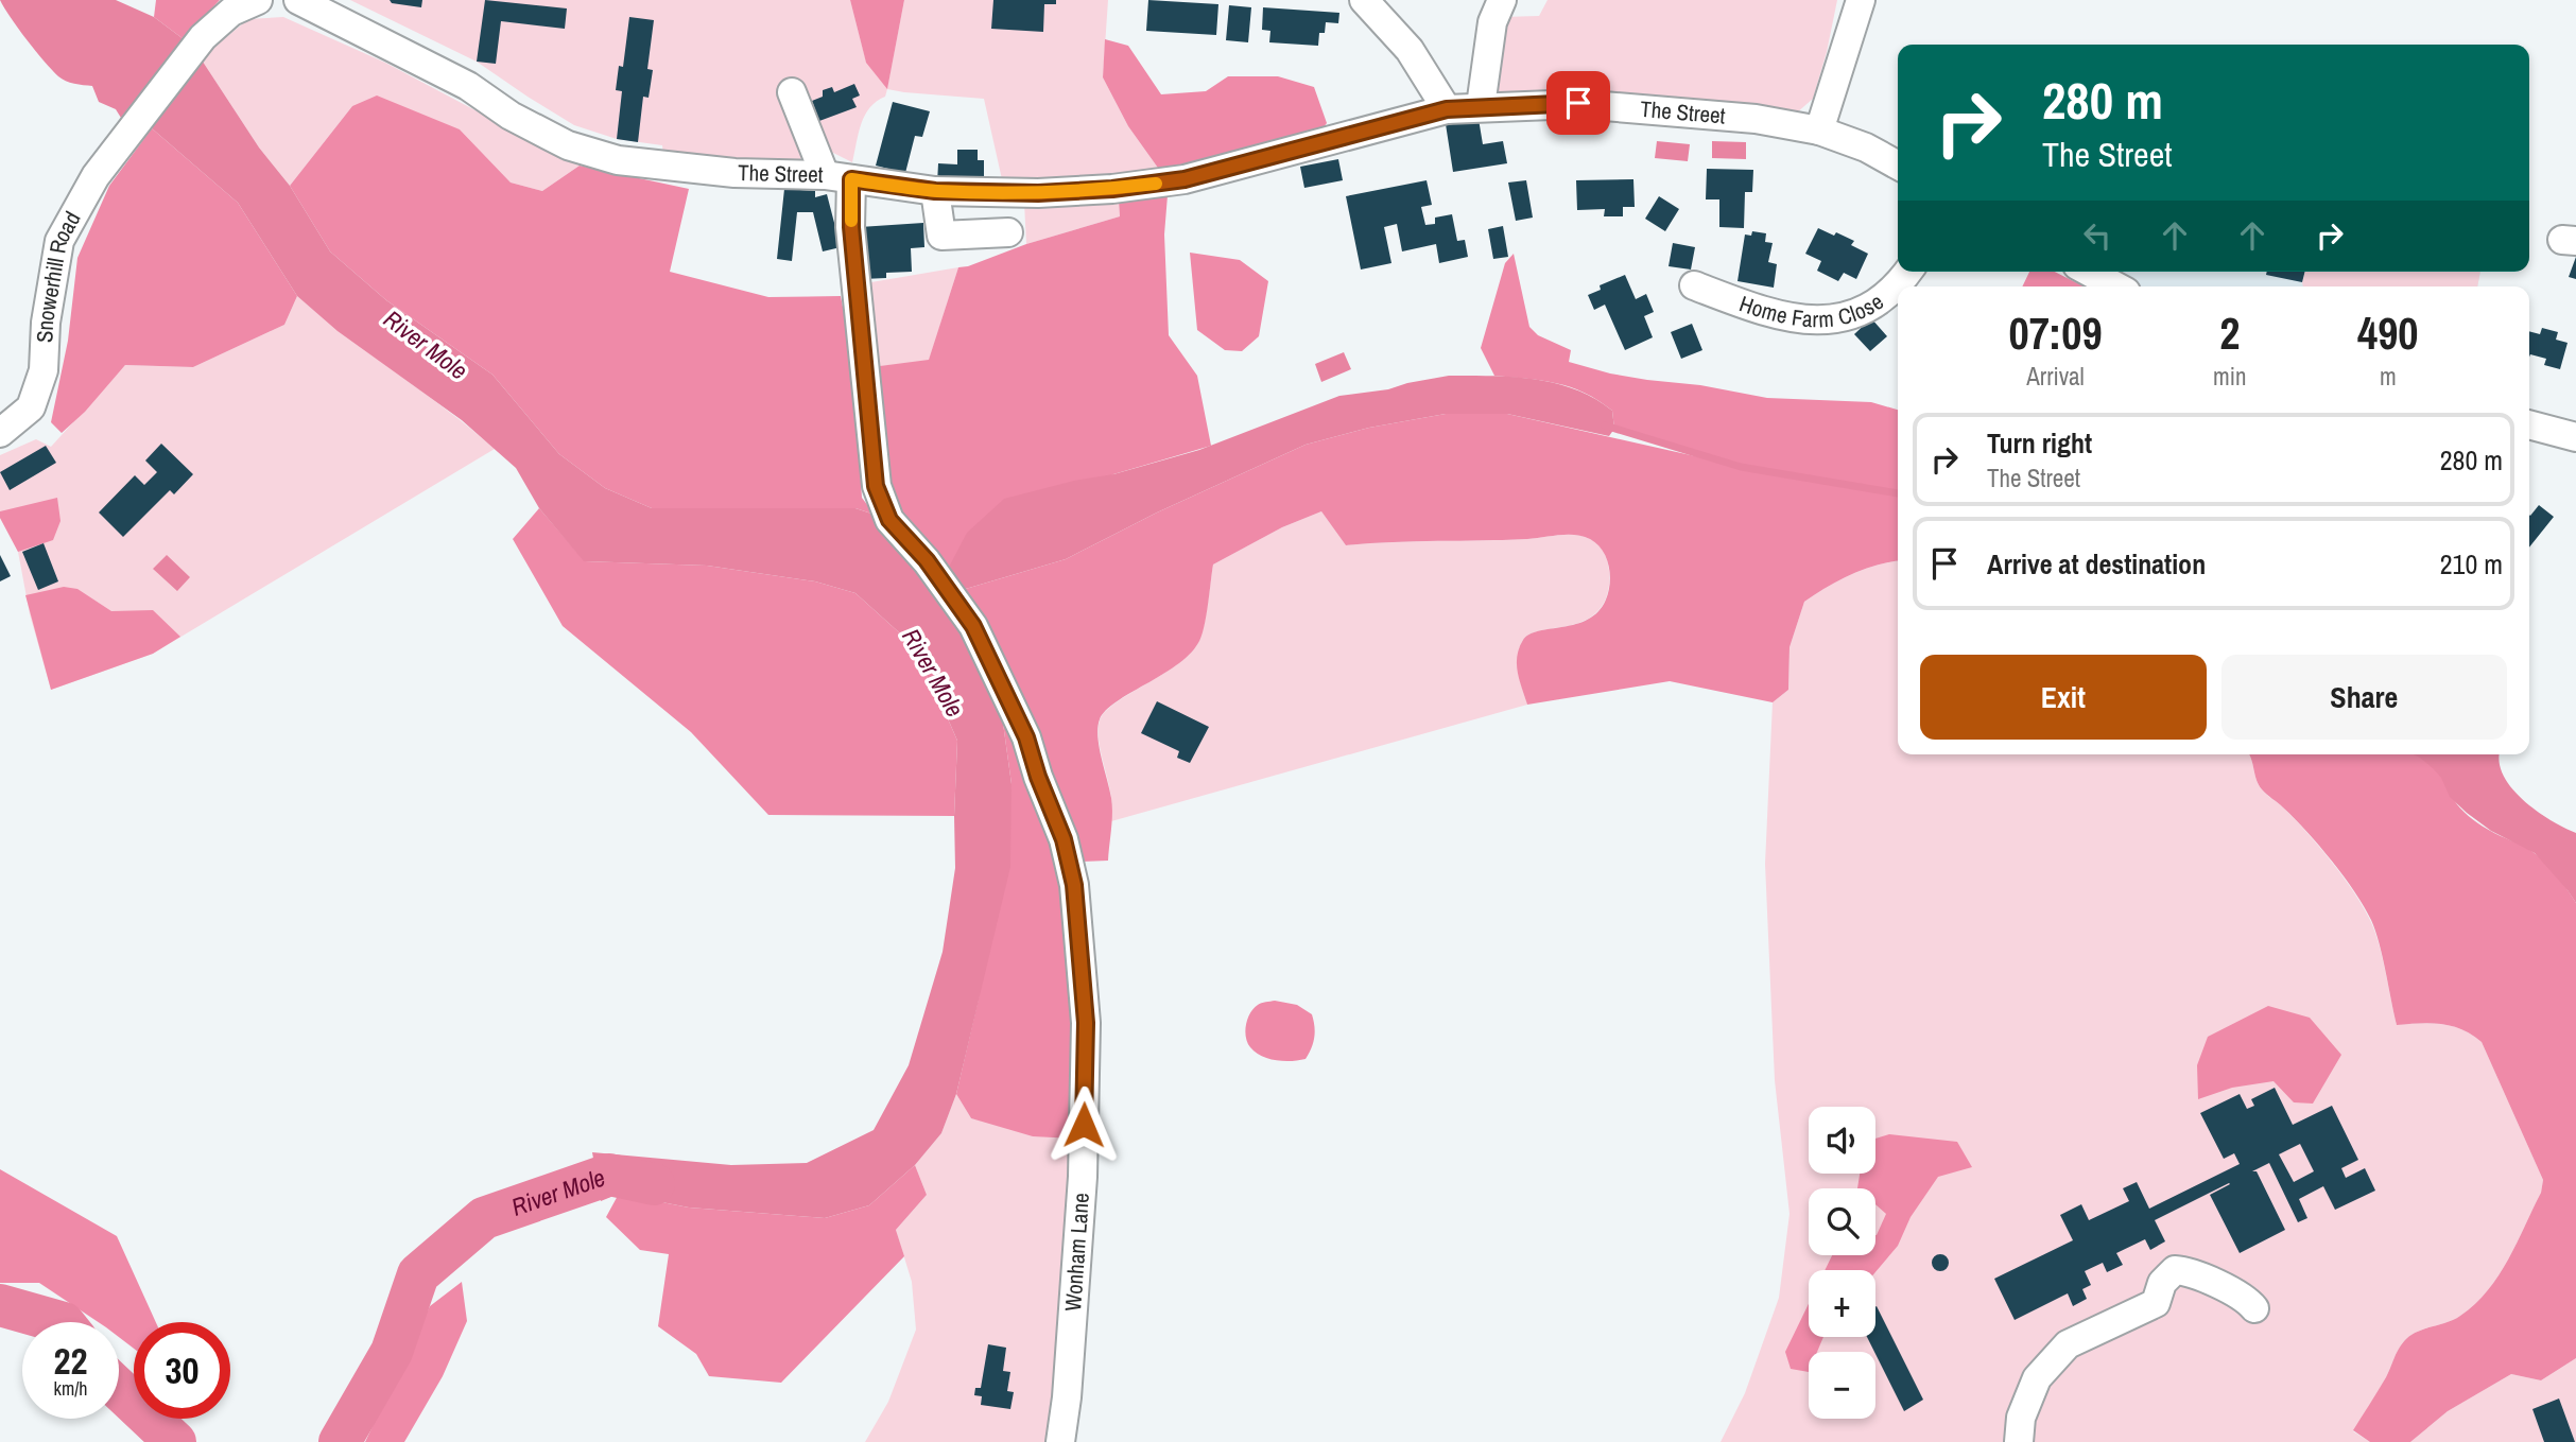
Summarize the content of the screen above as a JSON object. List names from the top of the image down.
{
  "streets": {
    "street": [
      "The Street",
      "Snowerhill Road",
      "Home Farm Close",
      "Wonham Lane"
    ]
  },
  "crossings": [
    ["The Street", "Wonham Lane"]
  ],
  "water": ["River Mole"],
  "page": {
    "turn": ["280 m", "The Street"],
    "eta": [
      "07:09",
      "Arrival",
      "2",
      "min",
      "490",
      "m"
    ],
    "list": [
      {
        "name": "Turn right",
        "note": "The Street",
        "value": "280 m"
      },
      {
        "name": "Arrive at destination",
        "value": "210 m"
      }
    ],
    "buttons": ["Exit", "Share"],
    "map_buttons": ["+", "−"],
    "speed": "22 km/h",
    "limit": "30"
  }
}
